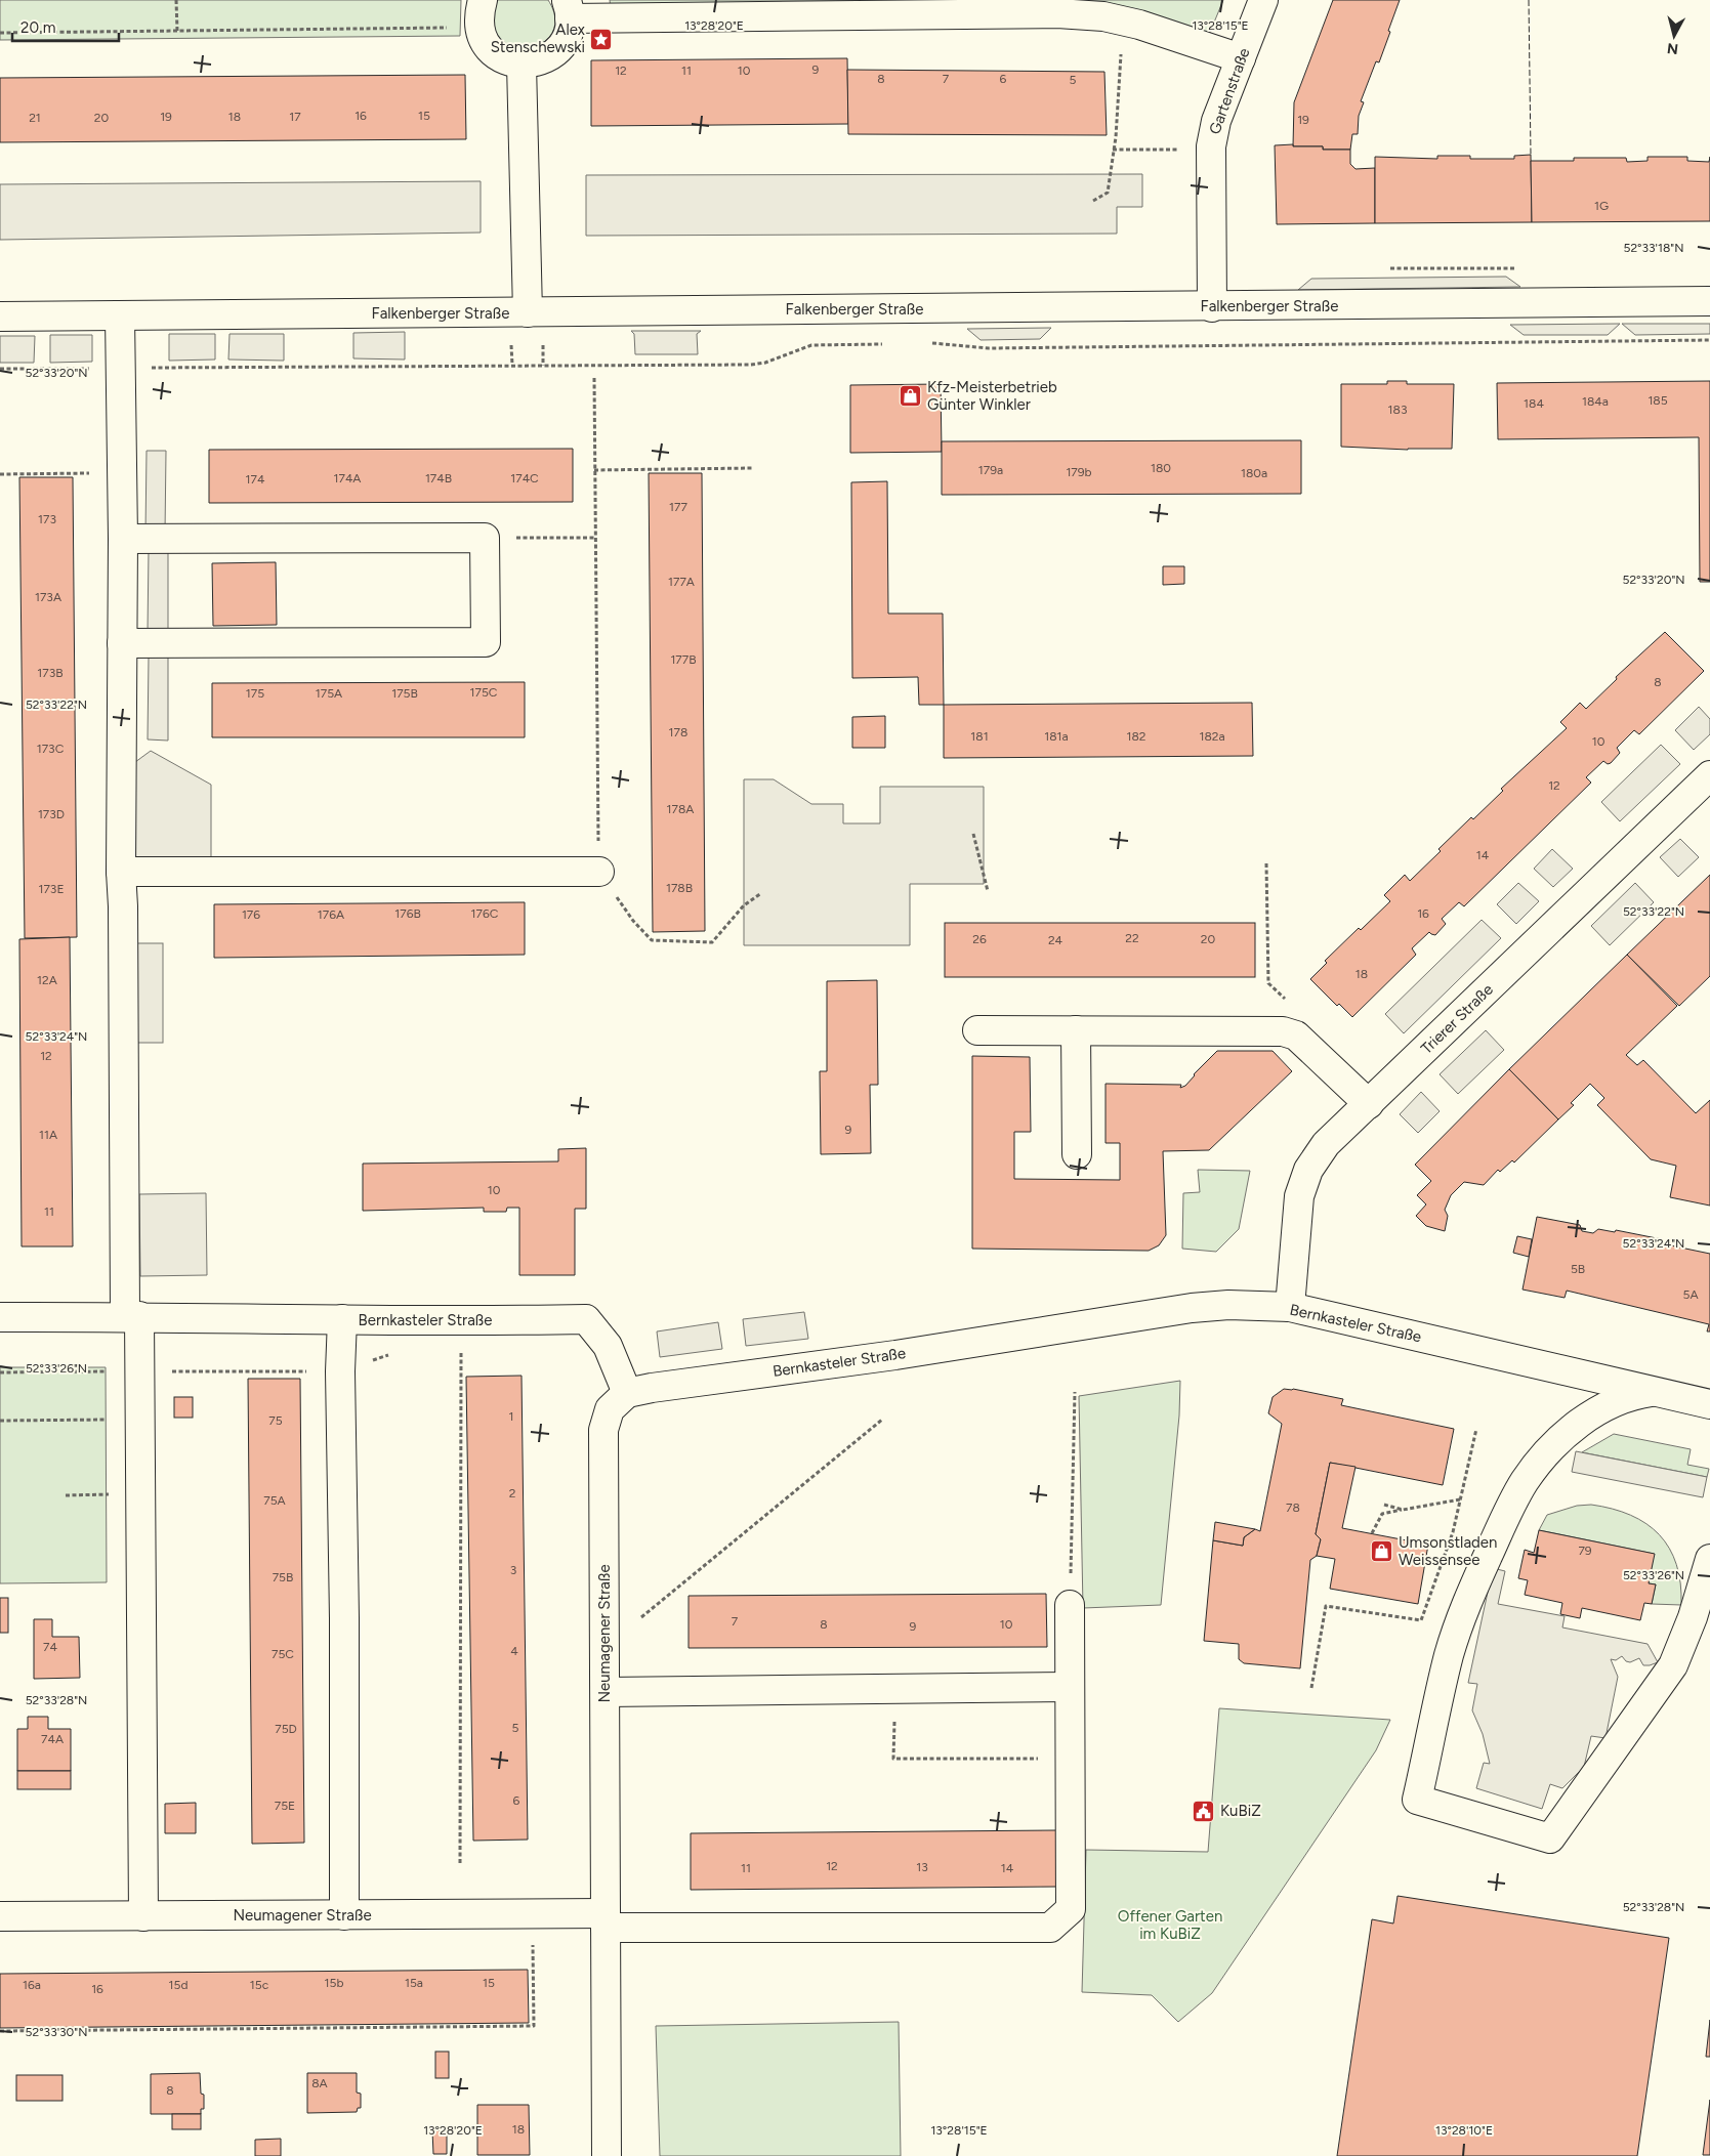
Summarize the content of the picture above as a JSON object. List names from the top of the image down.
{
  "streets": {
    "street": [
      "Gartenstraße",
      "Falkenberger Straße",
      "Trierer Straße",
      "Bernkasteler Straße",
      "Neumagener Straße"
    ]
  },
  "crossings": [
    ["Gartenstraße", "Falkenberger Straße"],
    ["Trierer Straße", "Bernkasteler Straße"],
    ["Bernkasteler Straße", "Neumagener Straße"]
  ],
  "parks": ["Offener Garten im KuBiZ"],
  "places": {
    "place": ["Alex Stenschewski"],
    "shop": ["Kfz-Meisterbetrieb Günter Winkler", "Umsonstladen Weissensee"],
    "public building": ["KuBiZ"]
  },
  "house_numbers": [
    "9",
    "12",
    "11",
    "10",
    "8",
    "7",
    "6",
    "5",
    "16",
    "15",
    "19",
    "18",
    "17",
    "21",
    "20",
    "19",
    "1G",
    "185",
    "184a",
    "184",
    "183",
    "180",
    "179a",
    "179b",
    "180a",
    "174A",
    "174B",
    "174C",
    "174",
    "177",
    "173",
    "177A",
    "173A",
    "177B",
    "173B",
    "8",
    "175C",
    "175",
    "175A",
    "175B",
    "178",
    "181",
    "181a",
    "182",
    "182a",
    "10",
    "173C",
    "12",
    "178A",
    "173D",
    "14",
    "178B",
    "173E",
    "176B",
    "176C",
    "16",
    "176",
    "176A",
    "22",
    "26",
    "20",
    "24",
    "18",
    "12A",
    "12",
    "9",
    "11A",
    "10",
    "11",
    "5B",
    "5A",
    "1",
    "75",
    "2",
    "75A",
    "78",
    "79",
    "3",
    "75B",
    "7",
    "8",
    "10",
    "9",
    "74",
    "4",
    "75C",
    "5",
    "75D",
    "74A",
    "6",
    "75E",
    "12",
    "13",
    "11",
    "14",
    "15b",
    "15a",
    "15",
    "16a",
    "15d",
    "15c",
    "16",
    "8A",
    "8",
    "18"
  ],
  "scale_bar": "20 m",
  "north": "bottom",
  "coordinates": [
    "13°28'20\"E",
    "13°28'15\"E",
    "52°33'18\"N",
    "52°33'20\"N",
    "52°33'22\"N",
    "52°33'24\"N",
    "52°33'26\"N",
    "52°33'28\"N",
    "52°33'30\"N",
    "13°28'10\"E"
  ]
}
